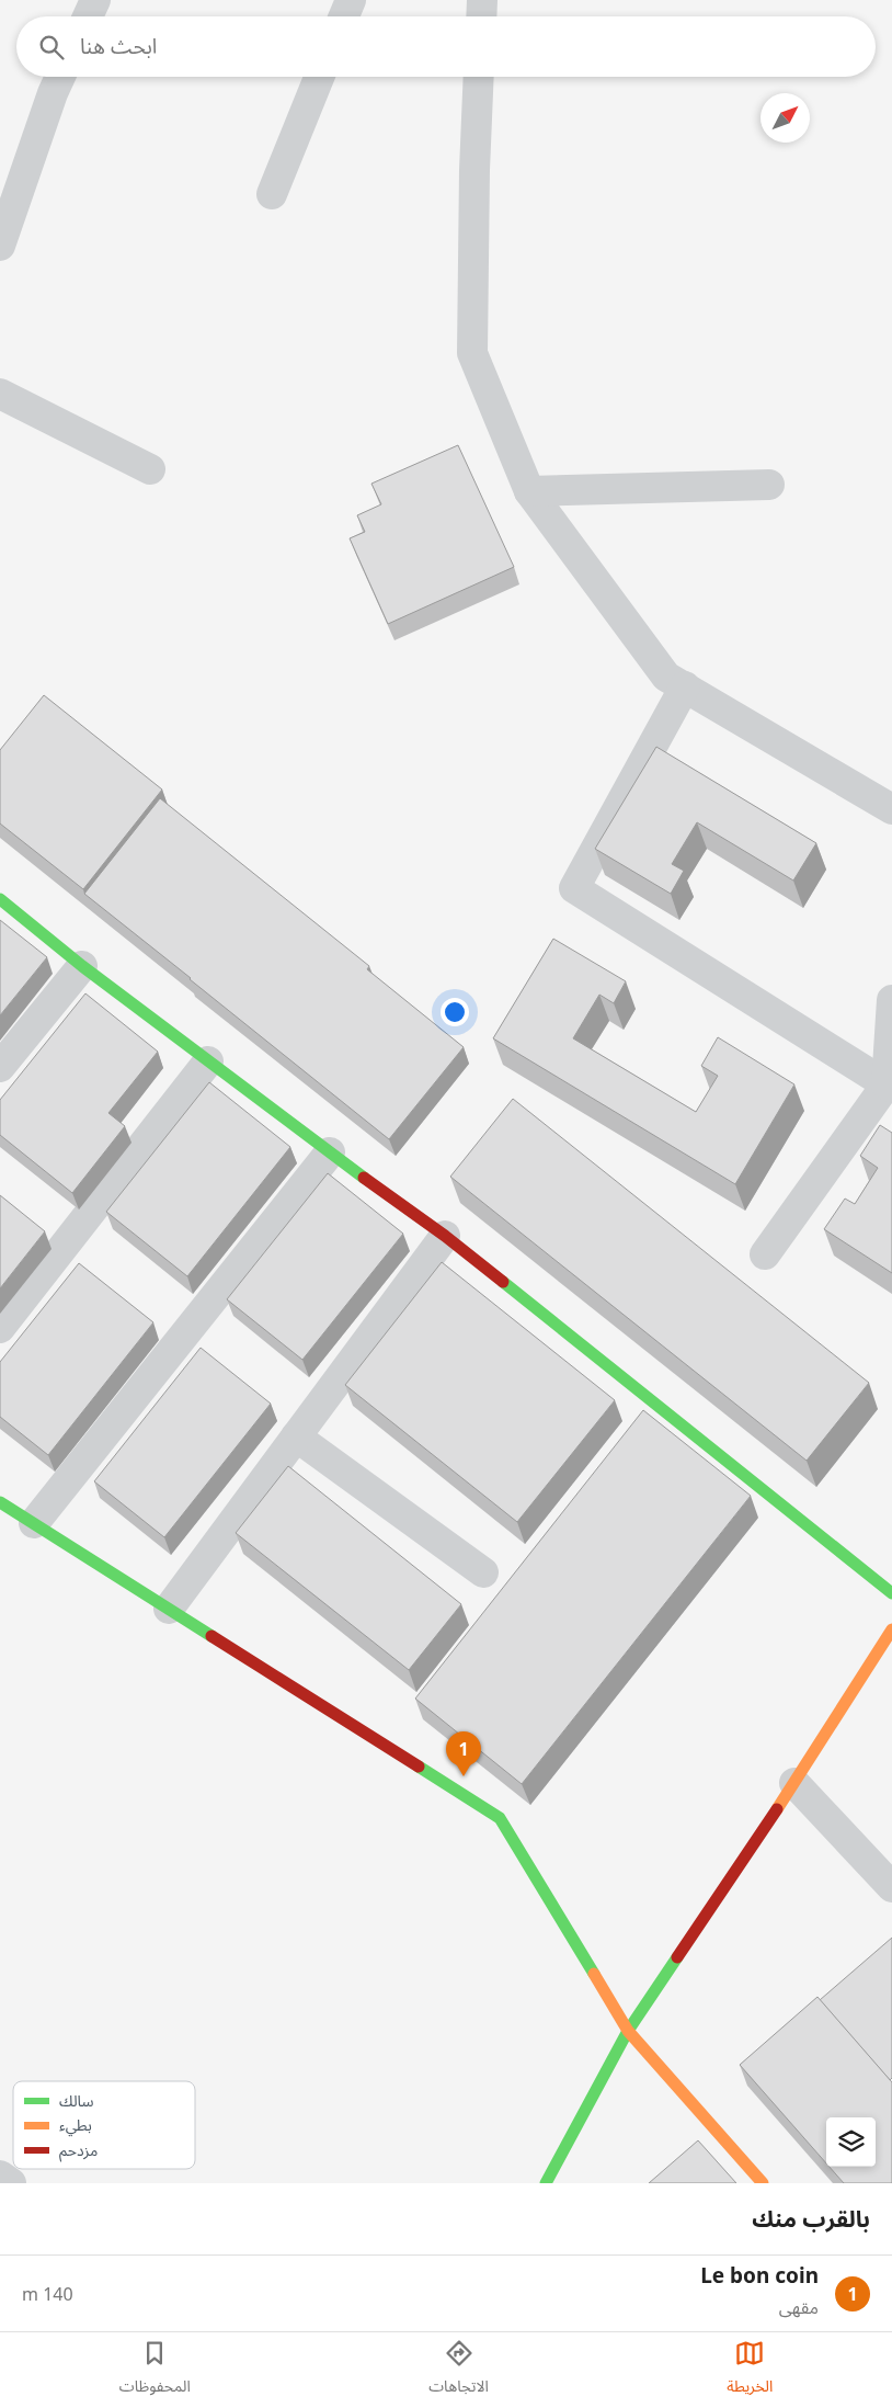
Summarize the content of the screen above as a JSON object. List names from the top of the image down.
{
  "legend": ["سالك", "بطيء", "مزدحم"],
  "north": "top right",
  "page": {
    "search": "ابحث هنا",
    "pins": "1",
    "heading": "بالقرب منك",
    "list": [
      {
        "mark": "1",
        "name": "Le bon coin",
        "note": "مقهى",
        "value": "140 m"
      }
    ],
    "nav": ["الخريطة", "الاتجاهات", "المحفوظات"]
  }
}
